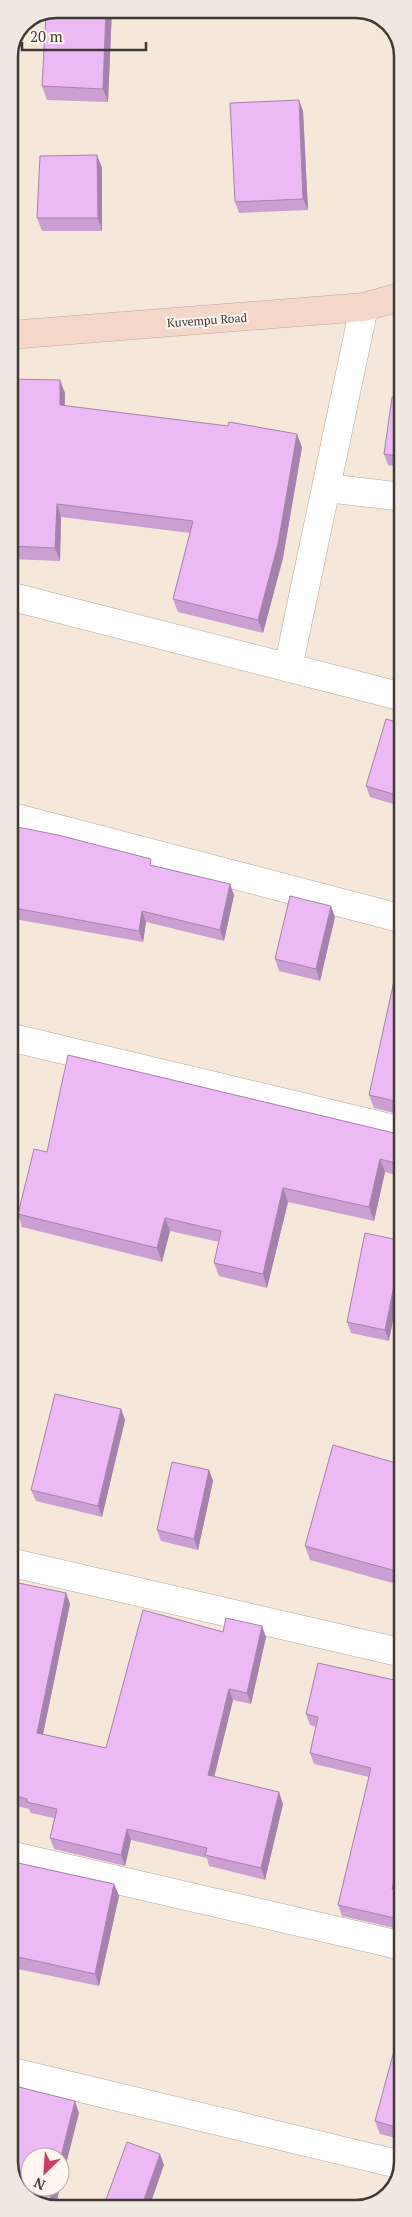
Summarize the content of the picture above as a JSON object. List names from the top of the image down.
{
  "streets": {
    "main road": ["Kuvempu Road"]
  },
  "scale_bar": "20 m",
  "north": "bottom left"
}
